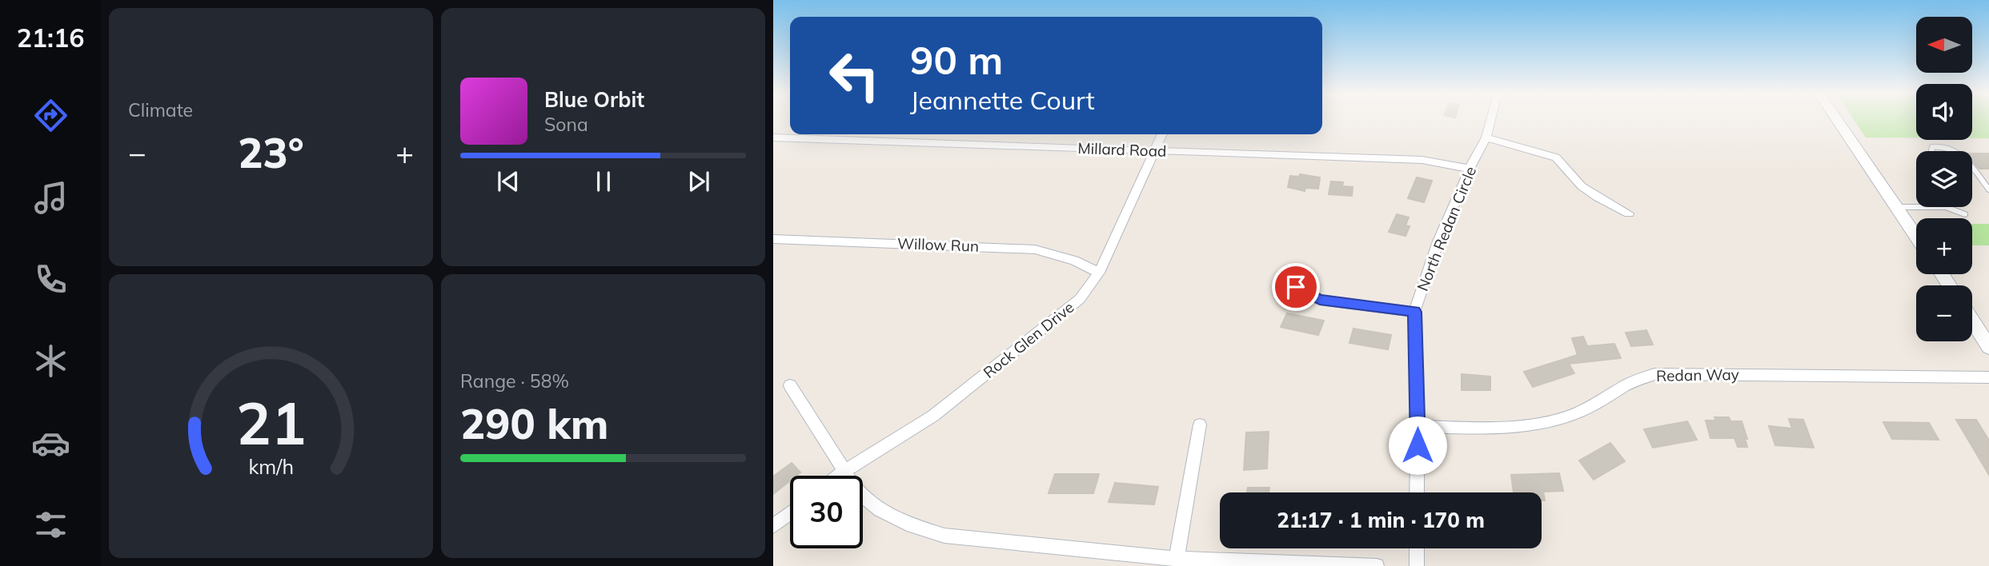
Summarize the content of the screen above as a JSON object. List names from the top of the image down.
{
  "streets": {
    "street": [
      "Millard Road",
      "North Redan Circle",
      "Willow Run",
      "Rock Glen Drive",
      "Redan Way"
    ]
  },
  "crossings": [
    ["Millard Road", "North Redan Circle"],
    ["Millard Road", "Rock Glen Drive"],
    ["North Redan Circle", "Redan Way"],
    ["Willow Run", "Rock Glen Drive"]
  ],
  "north": "left",
  "page": {
    "tabs": "21:16",
    "tile": [
      "Climate",
      ["Range · 58%", "290 km"]
    ],
    "map_buttons": ["+", "−"],
    "turn": ["90 m", "Jeannette Court"],
    "song": ["Blue Orbit", "Sona"],
    "heat": ["−", "23°", "+"],
    "limit": "30",
    "trip": "21:17 · 1 min · 170 m",
    "gauge": ["21", "km/h"]
  }
}
